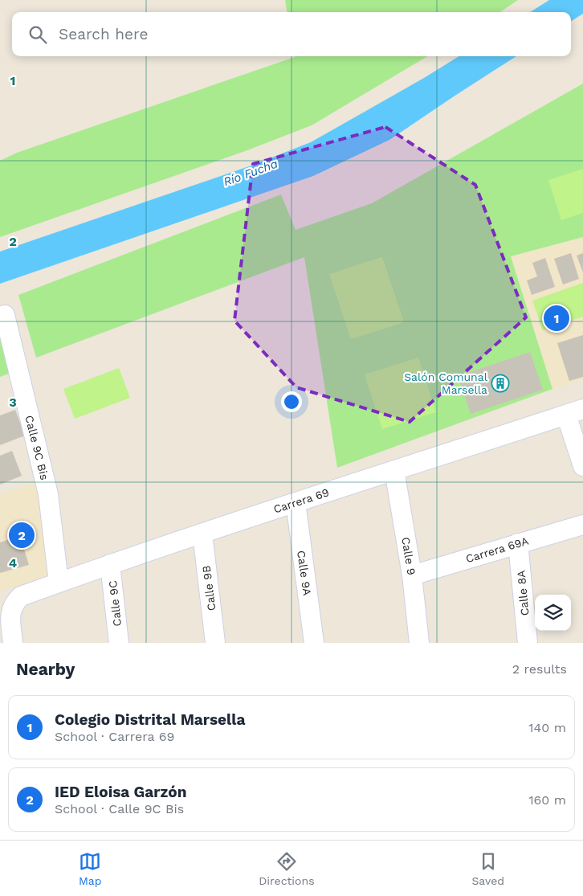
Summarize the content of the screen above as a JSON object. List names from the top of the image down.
{
  "streets": {
    "street": [
      "Calle 9C Bis",
      "Carrera 69",
      "Carrera 69A",
      "Calle 9",
      "Calle 9A",
      "Calle 9B",
      "Calle 8A",
      "Calle 9C"
    ]
  },
  "crossings": [
    ["Calle 9C Bis", "Carrera 69"],
    ["Carrera 69", "Calle 9"],
    ["Carrera 69", "Calle 9A"],
    ["Carrera 69", "Calle 9B"],
    ["Carrera 69", "Calle 9C"],
    ["Carrera 69A", "Calle 9"],
    ["Carrera 69A", "Calle 8A"]
  ],
  "water": ["Río Fucha"],
  "places": {
    "building": ["Salón Comunal Marsella"]
  },
  "page": {
    "search": "Search here",
    "pins": ["1", "2"],
    "heading": ["Nearby", "2 results"],
    "list": [
      {
        "mark": "1",
        "name": "Colegio Distrital Marsella",
        "note": "School · Carrera 69",
        "value": "140 m"
      },
      {
        "mark": "2",
        "name": "IED Eloisa Garzón",
        "note": "School · Calle 9C Bis",
        "value": "160 m"
      }
    ],
    "nav": ["Map", "Directions", "Saved"]
  },
  "grid": {
    "rows": [
      "1",
      "2",
      "3",
      "4"
    ]
  }
}
